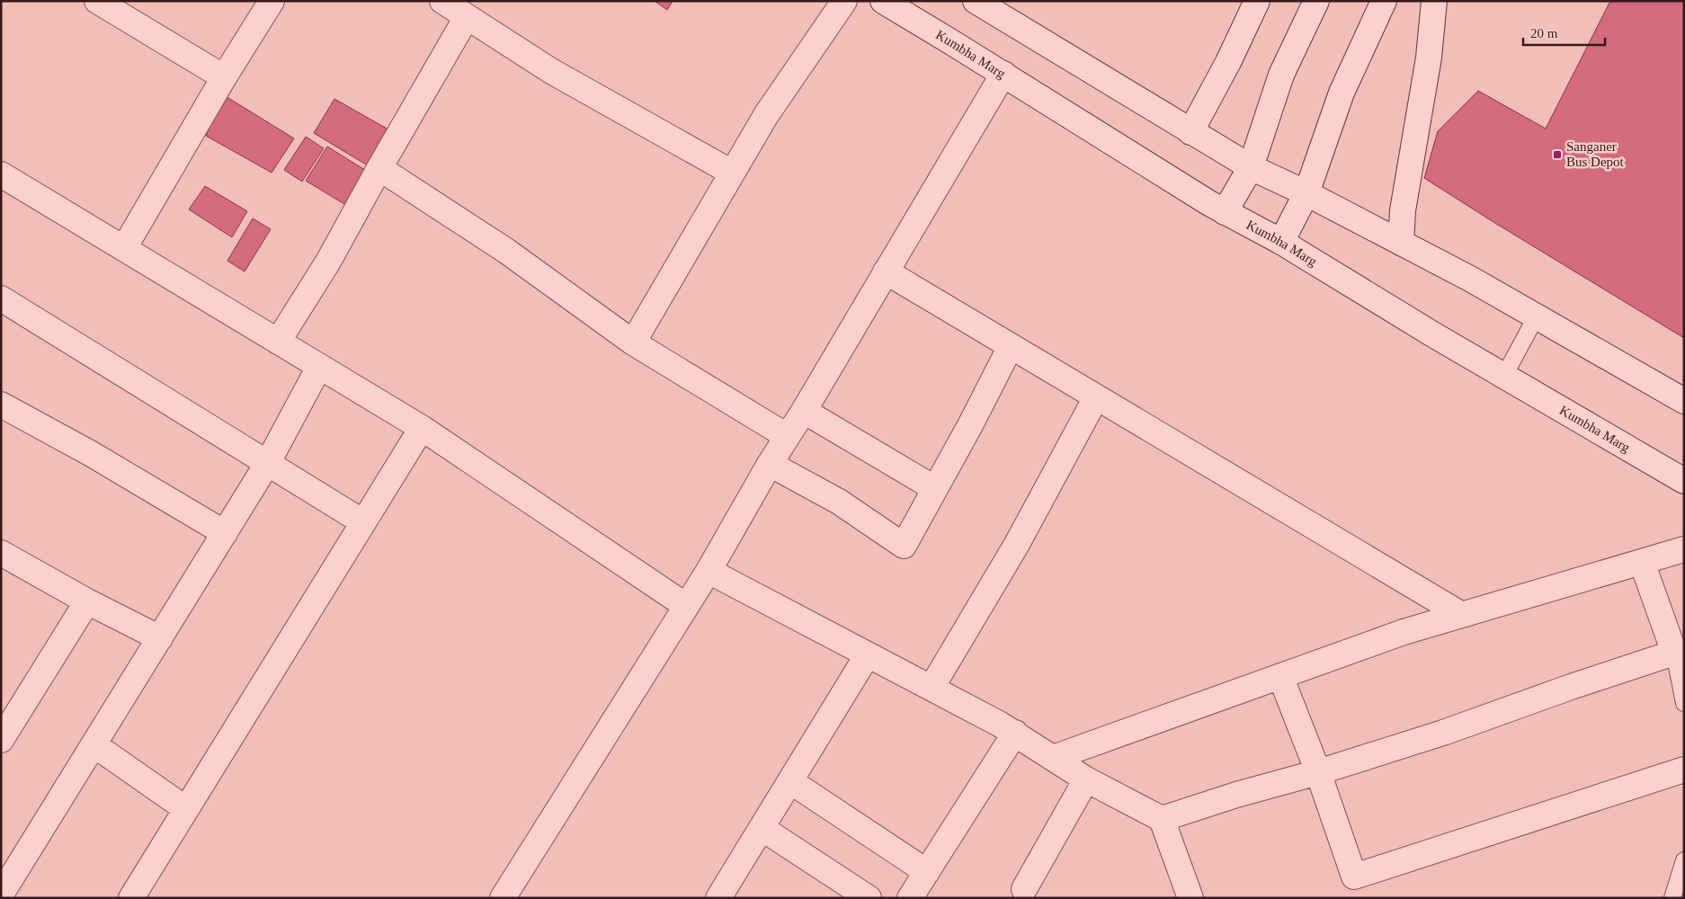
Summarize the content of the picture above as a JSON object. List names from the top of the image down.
{
  "streets": {
    "street": ["Kumbha Marg"]
  },
  "places": {
    "transit": ["Sanganer Bus Depot"]
  },
  "scale_bar": "20 m"
}
